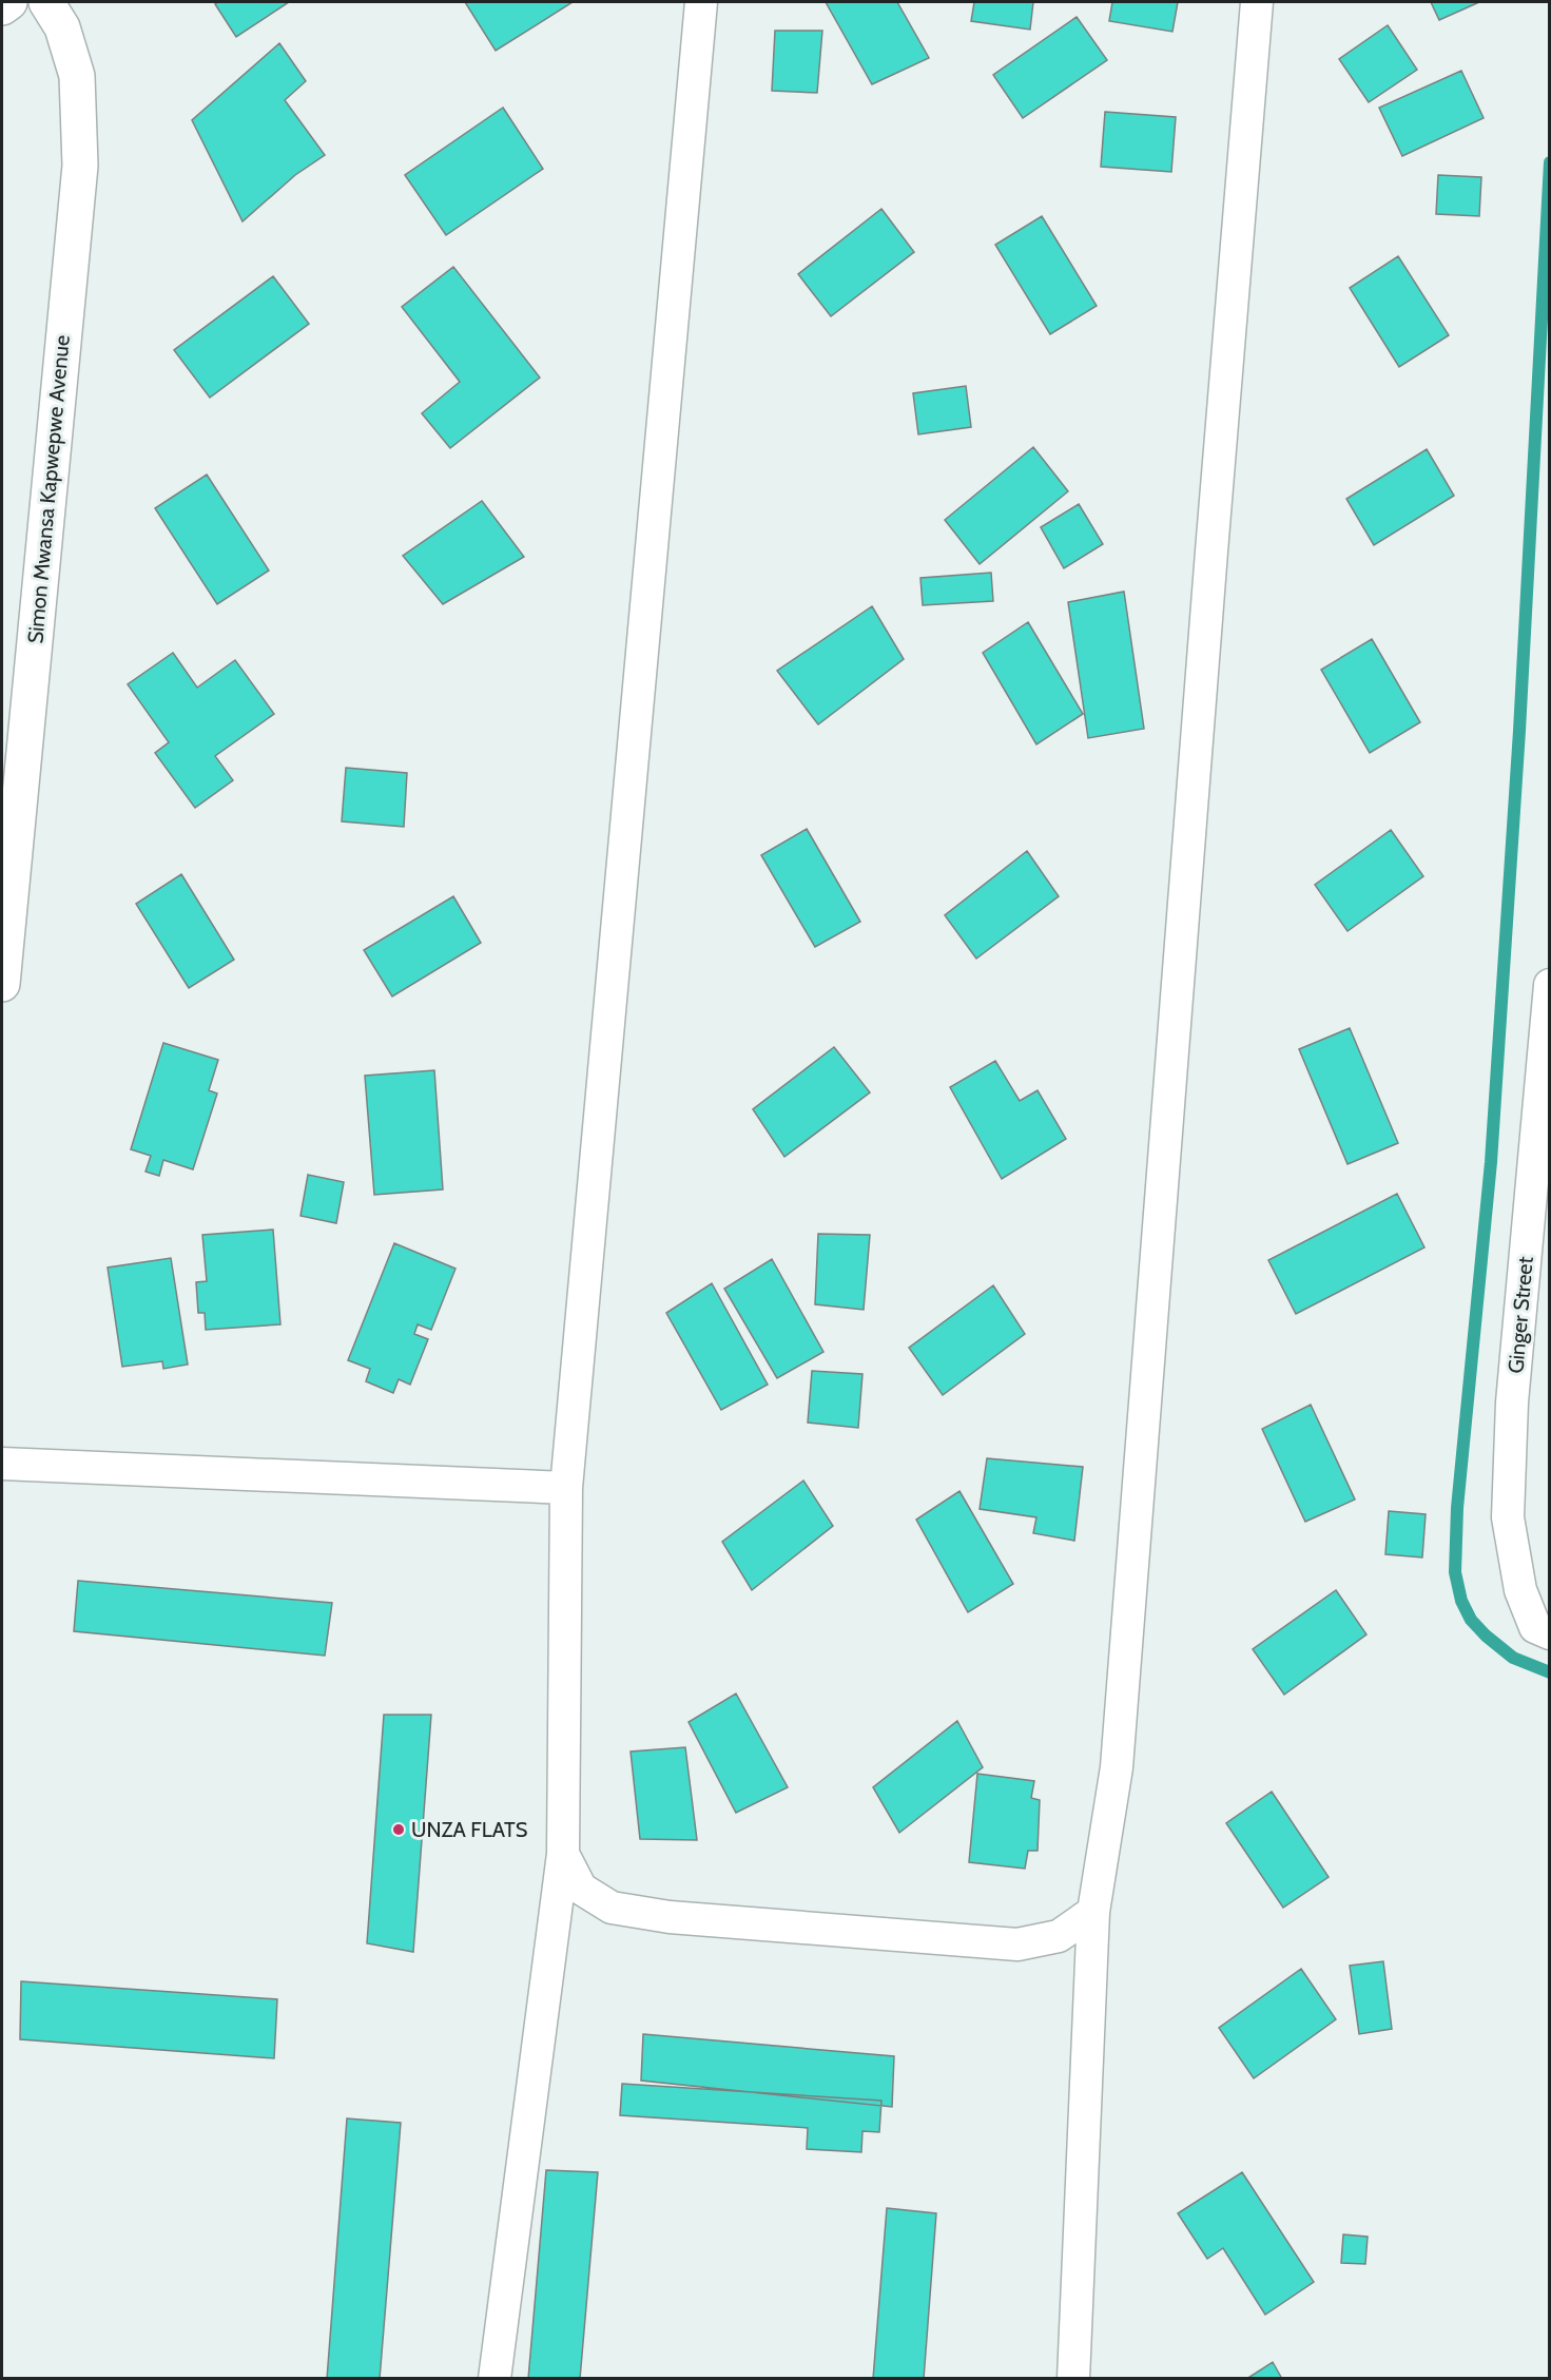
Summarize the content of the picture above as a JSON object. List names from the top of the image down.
{
  "streets": {
    "main road": ["Simon Mwansa Kapwepwe Avenue"],
    "street": ["Ginger Street"]
  },
  "places": ["UNZA FLATS"]
}
